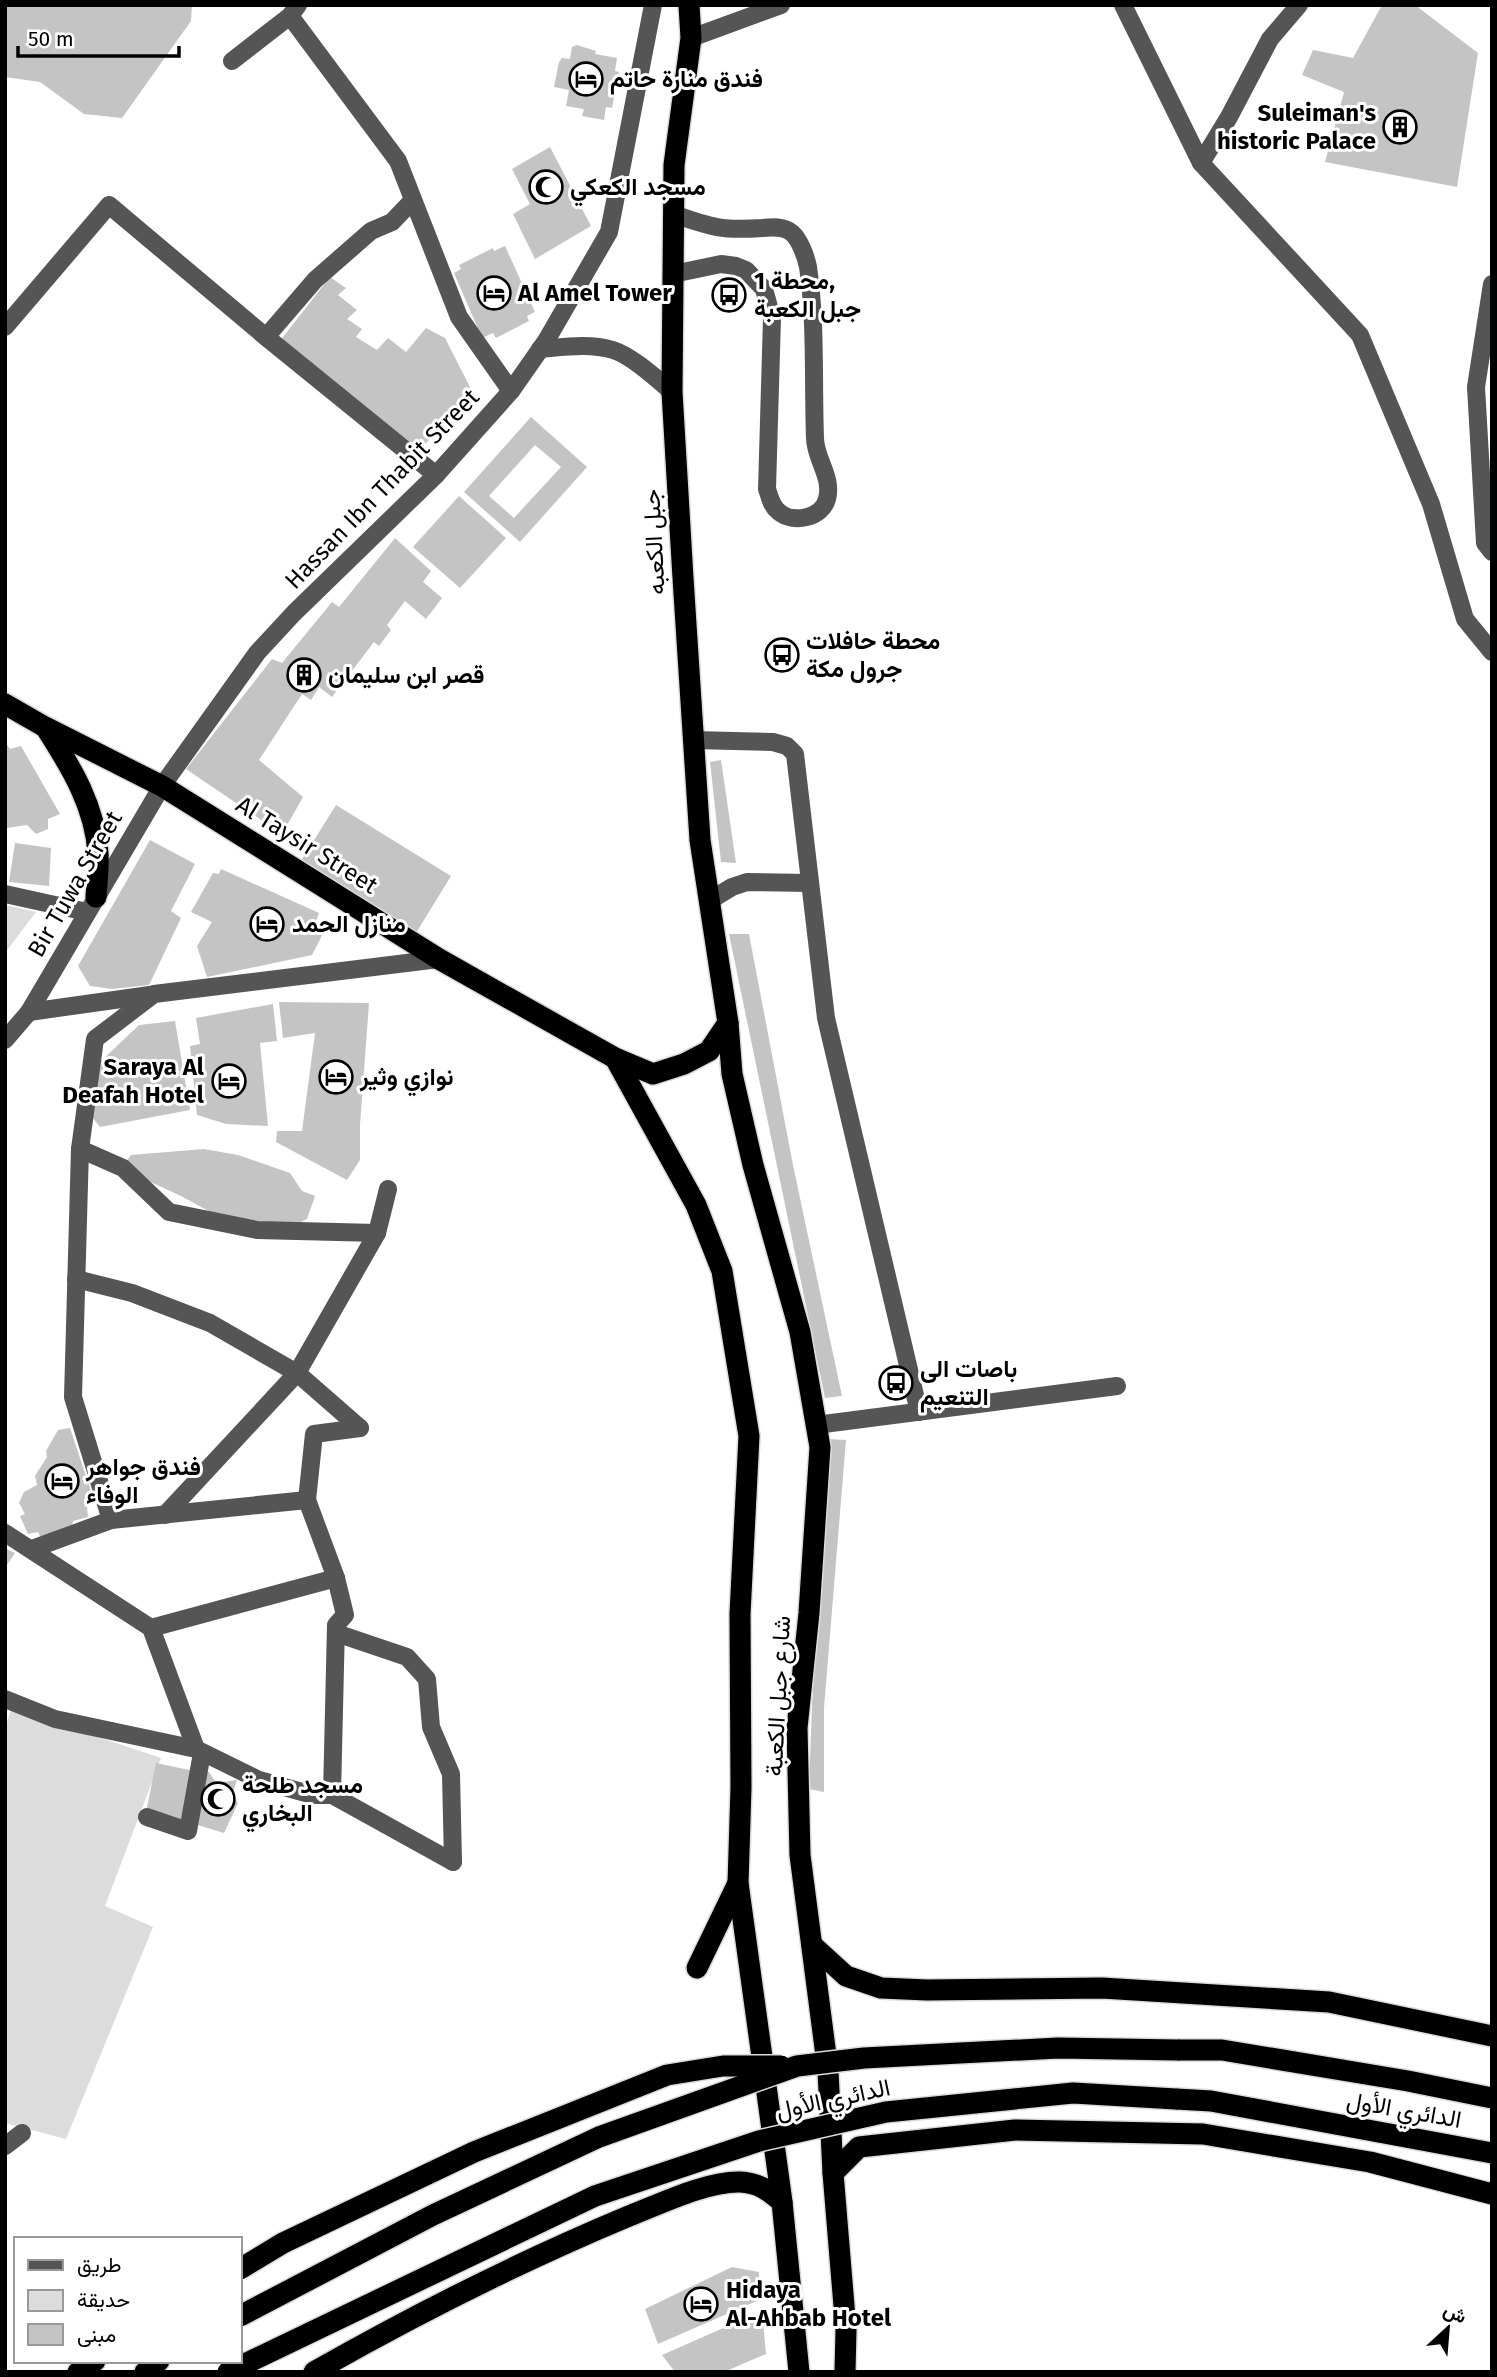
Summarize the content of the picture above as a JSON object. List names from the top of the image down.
{
  "streets": {
    "highway": [
      "جبل الكعبه",
      "Al Taysir Street",
      "شارع جبل الكعبة",
      "الدائري الأول"
    ],
    "street": ["Hassan Ibn Thabit Street", "Bir Tuwa Street"]
  },
  "crossings": [
    ["Hassan Ibn Thabit Street", "Al Taysir Street"],
    ["Hassan Ibn Thabit Street", "Bir Tuwa Street"],
    ["جبل الكعبه", "Al Taysir Street"],
    ["جبل الكعبه", "شارع جبل الكعبة"],
    ["Al Taysir Street", "Bir Tuwa Street"],
    ["Al Taysir Street", "شارع جبل الكعبة"]
  ],
  "places": {
    "hotel": [
      "فندق منارة حاتم",
      "Al Amel Tower",
      "منازل الحمد",
      "نوازي وثير",
      "Saraya Al Deafah Hotel",
      "فندق جواهر الوفاء",
      "Hidaya Al-Ahbab Hotel"
    ],
    "building": ["Suleiman's historic Palace", "قصر ابن سليمان"],
    "mosque": ["مسجد الكعكي", "مسجد طلحة البخاري"],
    "bus stop": ["محطة 1, جبل الكعبة", "محطة حافلات جرول مكة", "باصات الى التنعيم"]
  },
  "legend": ["طريق", "حديقة", "مبنى"],
  "scale_bar": "50 m",
  "north": "top right"
}
